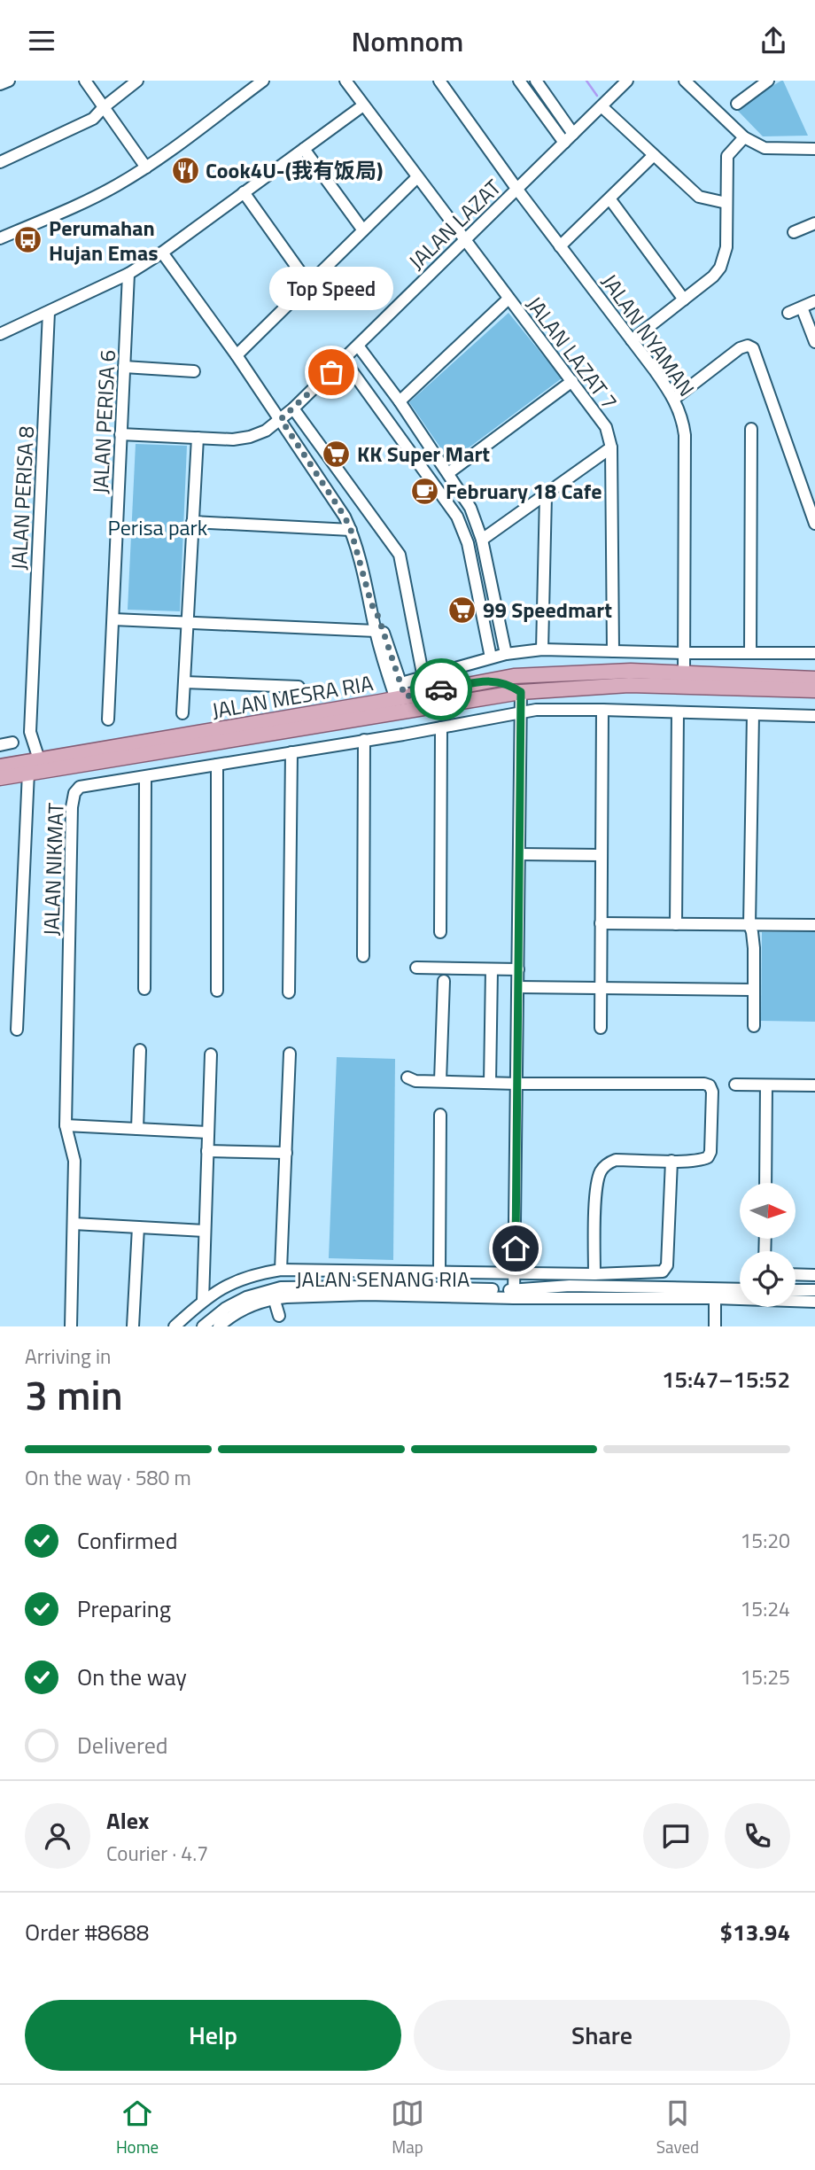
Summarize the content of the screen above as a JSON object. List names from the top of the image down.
{
  "streets": {
    "main road": ["JALAN MESRA RIA"],
    "street": [
      "JALAN LAZAT",
      "JALAN NYAMAN",
      "JALAN LAZAT 7",
      "JALAN PERISA 6",
      "JALAN PERISA 8",
      "JALAN NIKMAT",
      "JALAN SENANG RIA"
    ]
  },
  "crossings": [
    ["JALAN LAZAT", "JALAN NYAMAN"],
    ["JALAN LAZAT", "JALAN LAZAT 7"],
    ["JALAN LAZAT", "JALAN PERISA 6"],
    ["JALAN NYAMAN", "JALAN MESRA RIA"],
    ["JALAN PERISA 8", "JALAN MESRA RIA"]
  ],
  "parks": ["Perisa park"],
  "places": {
    "restaurant": ["Cook4U-(我有饭局)"],
    "bus stop": ["Perumahan Hujan Emas"],
    "other": ["Top Speed"],
    "supermarket": ["KK Super Mart", "99 Speedmart"],
    "cafe": ["February 18 Cafe"]
  },
  "north": "right",
  "page": {
    "header": "Nomnom",
    "bubble": "Top Speed",
    "heading": ["3 min", "Arriving in", "15:47–15:52"],
    "panel": [
      "Alex",
      "Courier · 4.7",
      "Order #8688",
      "$13.94"
    ],
    "bar": "On the way · 580 m",
    "list": [
      ["Confirmed", "15:20"],
      ["Preparing", "15:24"],
      ["On the way", "15:25"],
      "Delivered"
    ],
    "buttons": ["Help", "Share"],
    "tabs": ["Home", "Map", "Saved"]
  }
}
